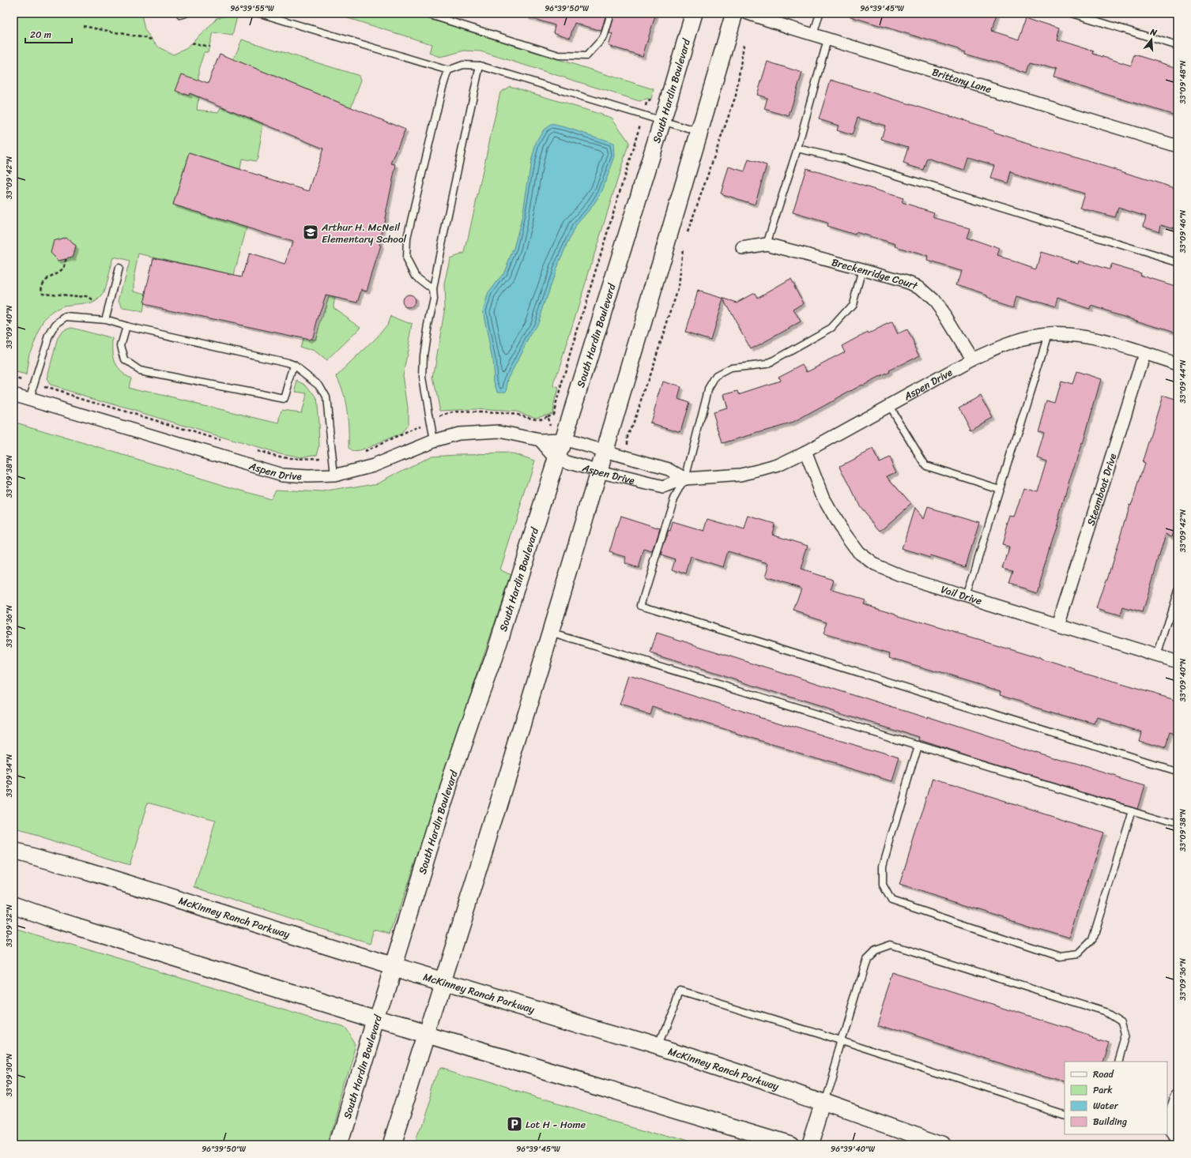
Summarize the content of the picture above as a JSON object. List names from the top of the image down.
{
  "streets": {
    "main road": ["South Hardin Boulevard", "McKinney Ranch Parkway"],
    "street": [
      "Brittany Lane",
      "Breckenridge Court",
      "Aspen Drive",
      "Steamboat Drive",
      "Vail Drive"
    ]
  },
  "crossings": [
    ["South Hardin Boulevard", "Aspen Drive"],
    ["South Hardin Boulevard", "McKinney Ranch Parkway"],
    ["Breckenridge Court", "Aspen Drive"],
    ["Aspen Drive", "Steamboat Drive"],
    ["Aspen Drive", "Vail Drive"],
    ["Steamboat Drive", "Vail Drive"]
  ],
  "places": {
    "school or university": ["Arthur H. McNeil Elementary School"],
    "parking": ["Lot H - Home"]
  },
  "legend": [
    "Road",
    "Park",
    "Water",
    "Building"
  ],
  "scale_bar": "20 m",
  "north": "top",
  "coordinates": [
    "96°39'55\"W",
    "96°39'50\"W",
    "96°39'45\"W",
    "33°09'48\"N",
    "33°09'42\"N",
    "33°09'46\"N",
    "33°09'40\"N",
    "33°09'44\"N",
    "33°09'38\"N",
    "33°09'36\"N",
    "33°09'34\"N",
    "33°09'32\"N",
    "33°09'30\"N",
    "96°39'40\"W"
  ]
}
